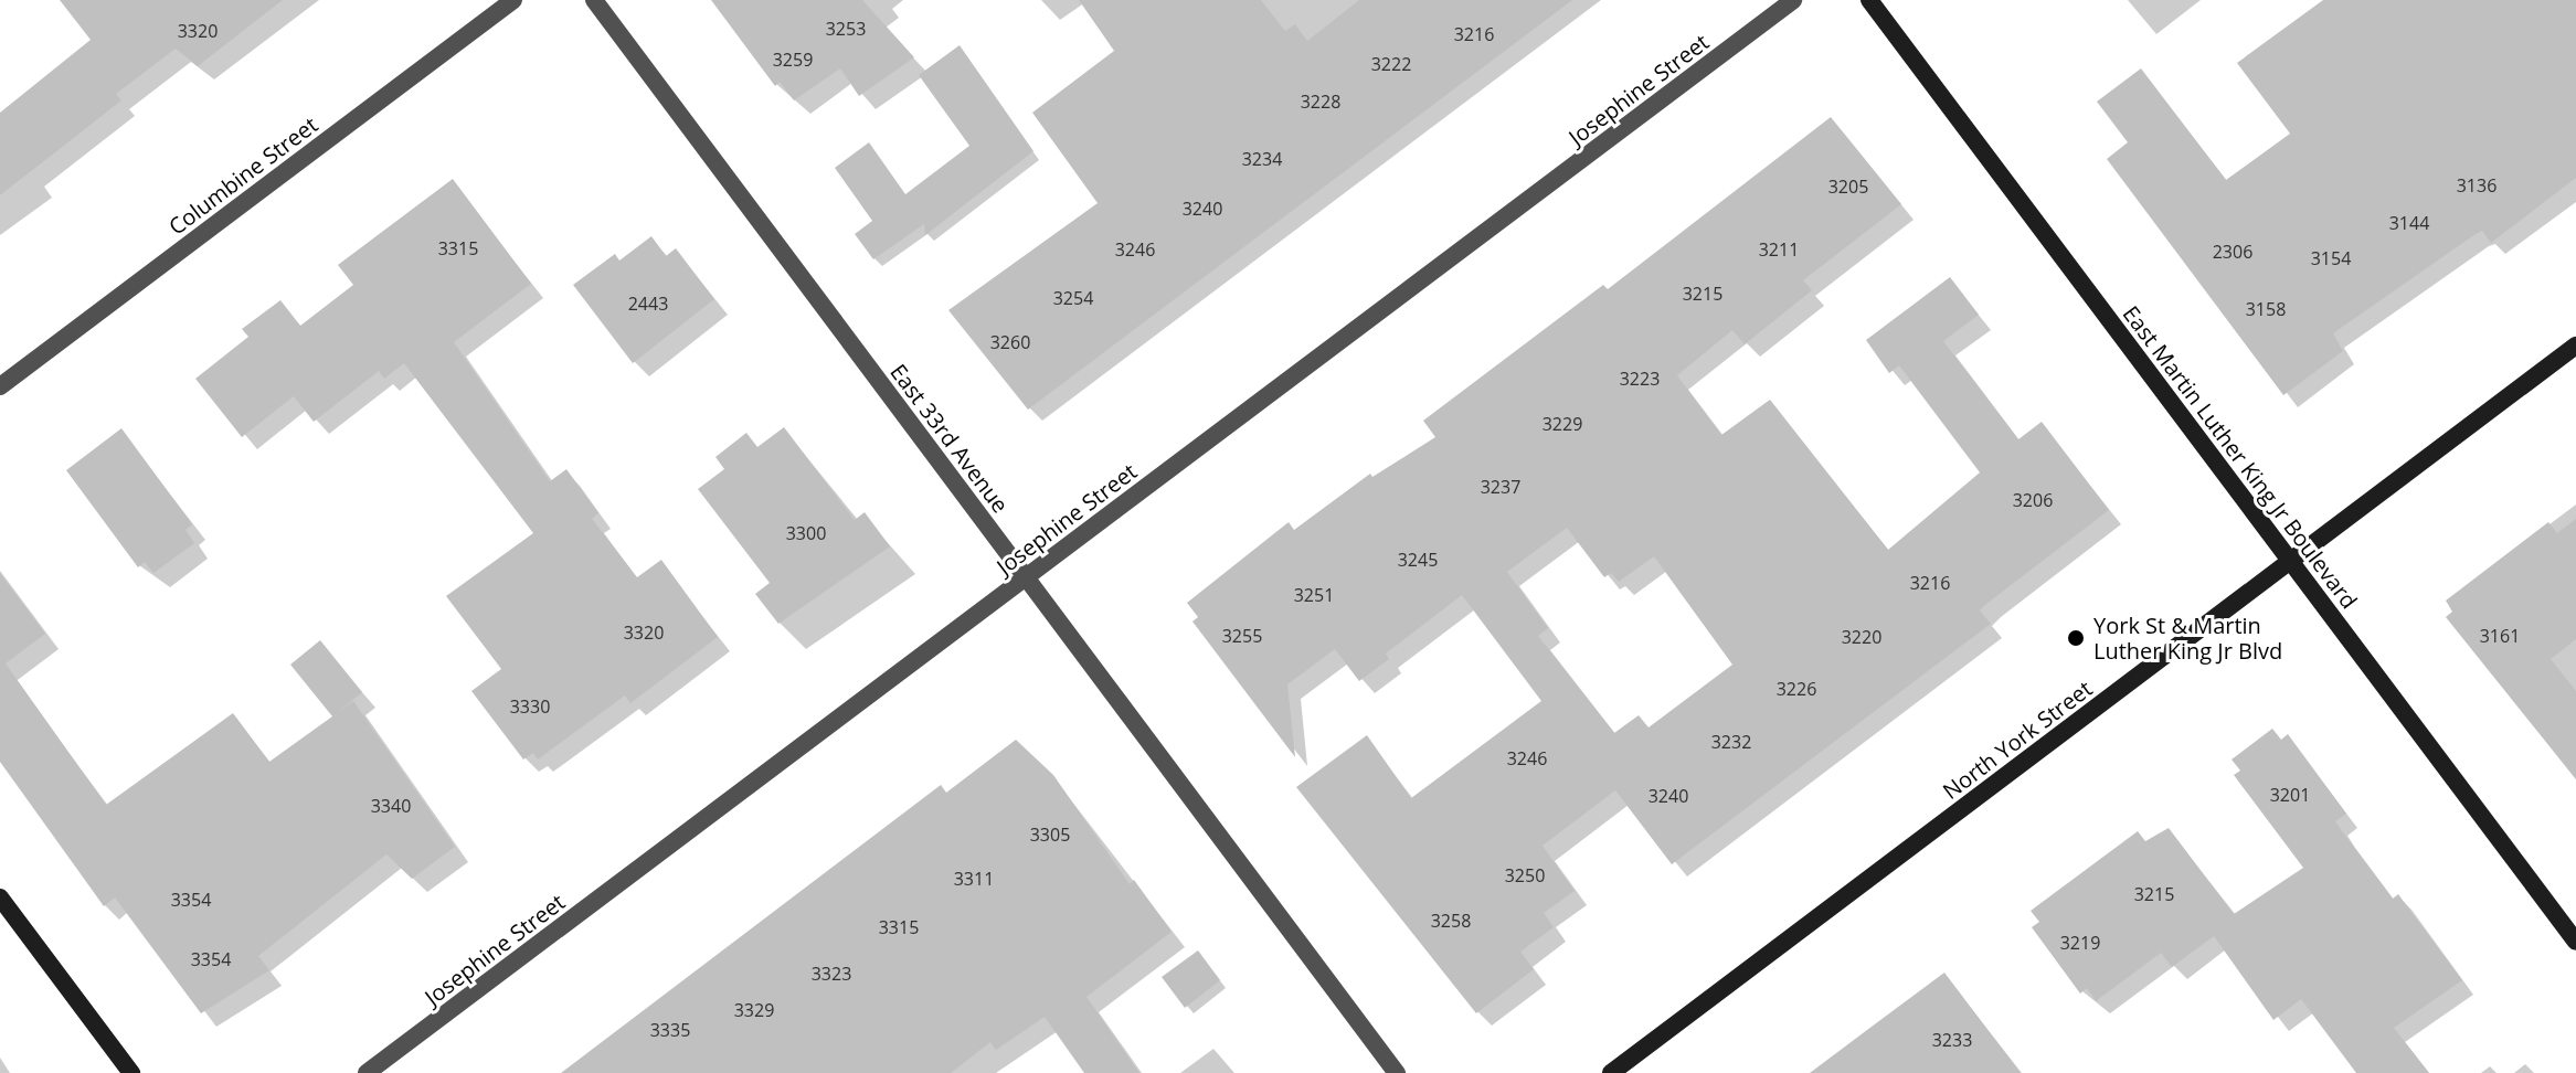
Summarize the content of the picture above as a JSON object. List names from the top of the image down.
{
  "streets": {
    "main road": ["East Martin Luther King Jr Boulevard", "North York Street"],
    "street": ["Josephine Street", "Columbine Street", "East 33rd Avenue"]
  },
  "crossings": [
    ["Josephine Street", "East 33rd Avenue"],
    ["East Martin Luther King Jr Boulevard", "North York Street"]
  ],
  "places": ["York St & Martin Luther King Jr Blvd"],
  "house_numbers": [
    "3253",
    "3320",
    "3216",
    "3259",
    "3222",
    "3228",
    "3234",
    "3136",
    "3205",
    "3240",
    "3144",
    "3315",
    "3246",
    "3211",
    "2306",
    "3154",
    "3215",
    "3254",
    "2443",
    "3158",
    "3260",
    "3223",
    "3229",
    "3237",
    "3206",
    "3300",
    "3245",
    "3216",
    "3251",
    "3320",
    "3255",
    "3161",
    "3220",
    "3226",
    "3330",
    "3232",
    "3246",
    "3201",
    "3240",
    "3340",
    "3305",
    "3250",
    "3311",
    "3215",
    "3354",
    "3258",
    "3315",
    "3219",
    "3354",
    "3323",
    "3329",
    "3335",
    "3233"
  ]
}
